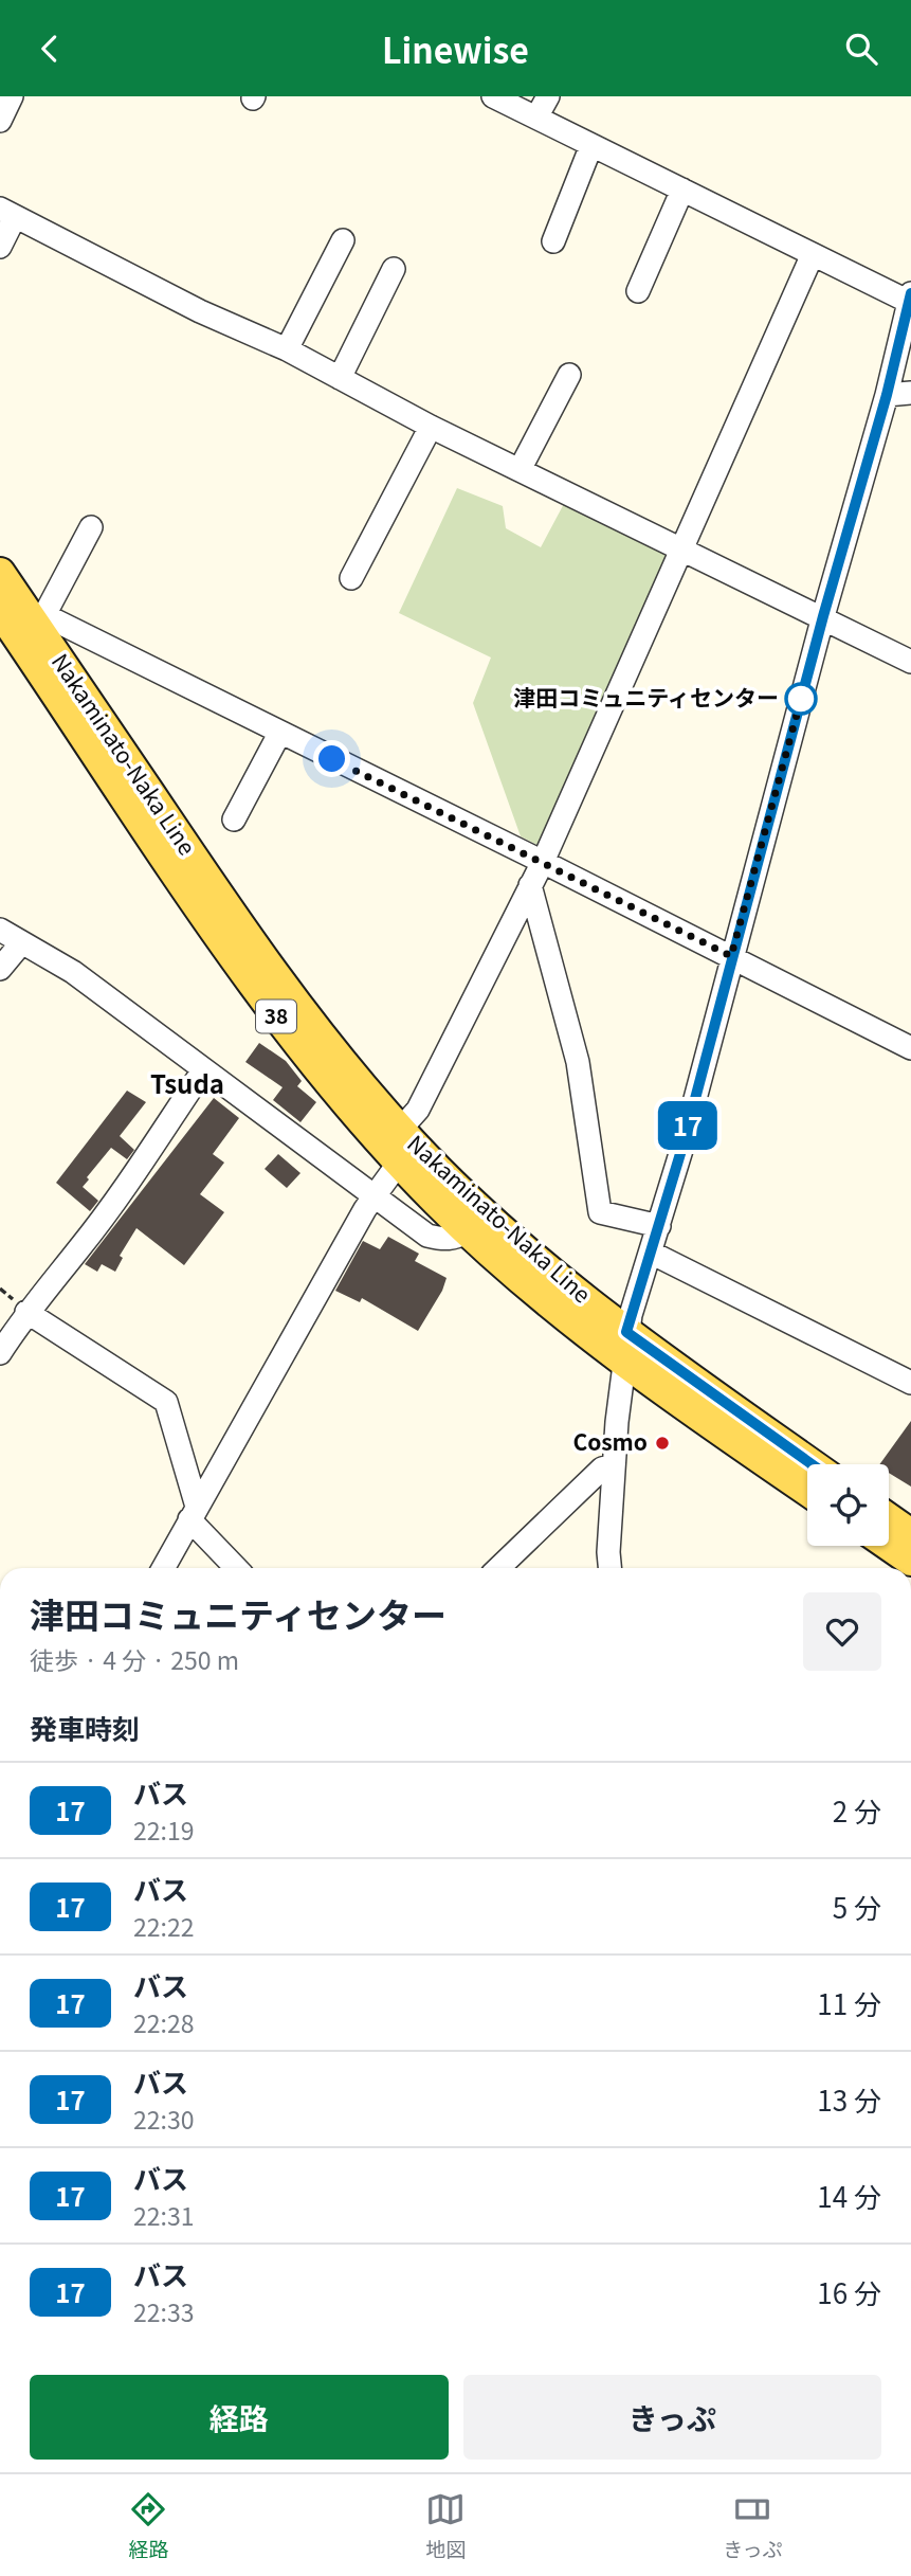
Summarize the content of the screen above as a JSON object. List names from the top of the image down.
{
  "streets": {
    "main road": ["Nakaminato-Naka Line", "38"]
  },
  "districts": ["Tsuda"],
  "places": ["津田コミュニティセンター", "Cosmo"],
  "lines": ["bus line 17"],
  "page": {
    "header": "Linewise",
    "on_map": "17",
    "heading": [
      ["津田コミュニティセンター", "徒歩 · 4 分 · 250 m"],
      "発車時刻"
    ],
    "list": [
      {
        "mark": "17",
        "name": "バス",
        "note": "22:19",
        "value": "2 分"
      },
      {
        "mark": "17",
        "name": "バス",
        "note": "22:22",
        "value": "5 分"
      },
      {
        "mark": "17",
        "name": "バス",
        "note": "22:28",
        "value": "11 分"
      },
      {
        "mark": "17",
        "name": "バス",
        "note": "22:30",
        "value": "13 分"
      },
      {
        "mark": "17",
        "name": "バス",
        "note": "22:31",
        "value": "14 分"
      },
      {
        "mark": "17",
        "name": "バス",
        "note": "22:33",
        "value": "16 分"
      }
    ],
    "buttons": ["経路", "きっぷ"],
    "tabs": ["経路", "地図", "きっぷ"]
  }
}
